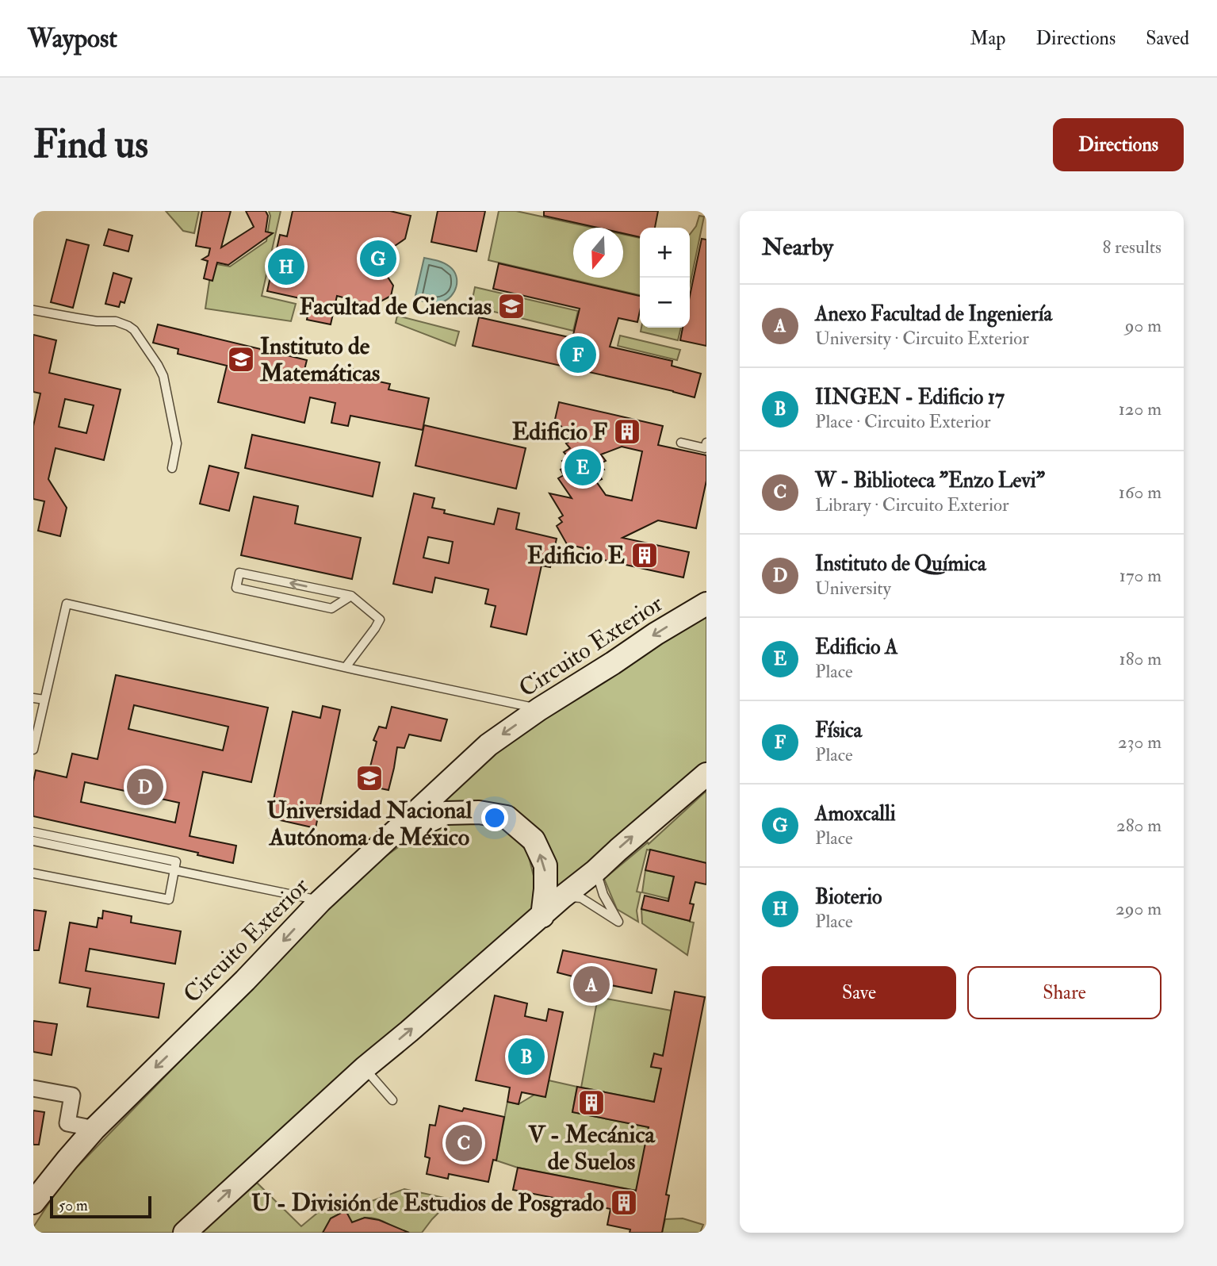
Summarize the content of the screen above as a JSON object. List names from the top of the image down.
{
  "streets": {
    "street": ["Circuito Exterior"]
  },
  "places": {
    "school or university": ["Facultad de Ciencias", "Instituto de Matemáticas", "Universidad Nacional Autónoma de México"],
    "building": [
      "Edificio F",
      "Edificio E",
      "V - Mecánica de Suelos",
      "U - División de Estudios de Posgrado"
    ]
  },
  "scale_bar": "50 m",
  "north": "bottom",
  "page": {
    "header": "Waypost",
    "nav": ["Map", "Directions", "Saved"],
    "buttons": [
      "Directions",
      ["Save", "Share"]
    ],
    "title": "Find us",
    "heading": ["Nearby", "8 results"],
    "map_buttons": ["+", "−"],
    "pins": [
      "G",
      "H",
      "F",
      "E",
      "D",
      "A",
      "B",
      "C"
    ],
    "list": [
      {
        "mark": "A",
        "name": "Anexo Facultad de Ingeniería",
        "note": "University · Circuito Exterior",
        "value": "90 m"
      },
      {
        "mark": "B",
        "name": "IINGEN - Edificio 17",
        "note": "Place · Circuito Exterior",
        "value": "120 m"
      },
      {
        "mark": "C",
        "name": "W - Biblioteca \"Enzo Levi\"",
        "note": "Library · Circuito Exterior",
        "value": "160 m"
      },
      {
        "mark": "D",
        "name": "Instituto de Química",
        "note": "University",
        "value": "170 m"
      },
      {
        "mark": "E",
        "name": "Edificio A",
        "note": "Place",
        "value": "180 m"
      },
      {
        "mark": "F",
        "name": "Física",
        "note": "Place",
        "value": "230 m"
      },
      {
        "mark": "G",
        "name": "Amoxcalli",
        "note": "Place",
        "value": "280 m"
      },
      {
        "mark": "H",
        "name": "Bioterio",
        "note": "Place",
        "value": "290 m"
      }
    ],
    "scale": "50 m"
  }
}
